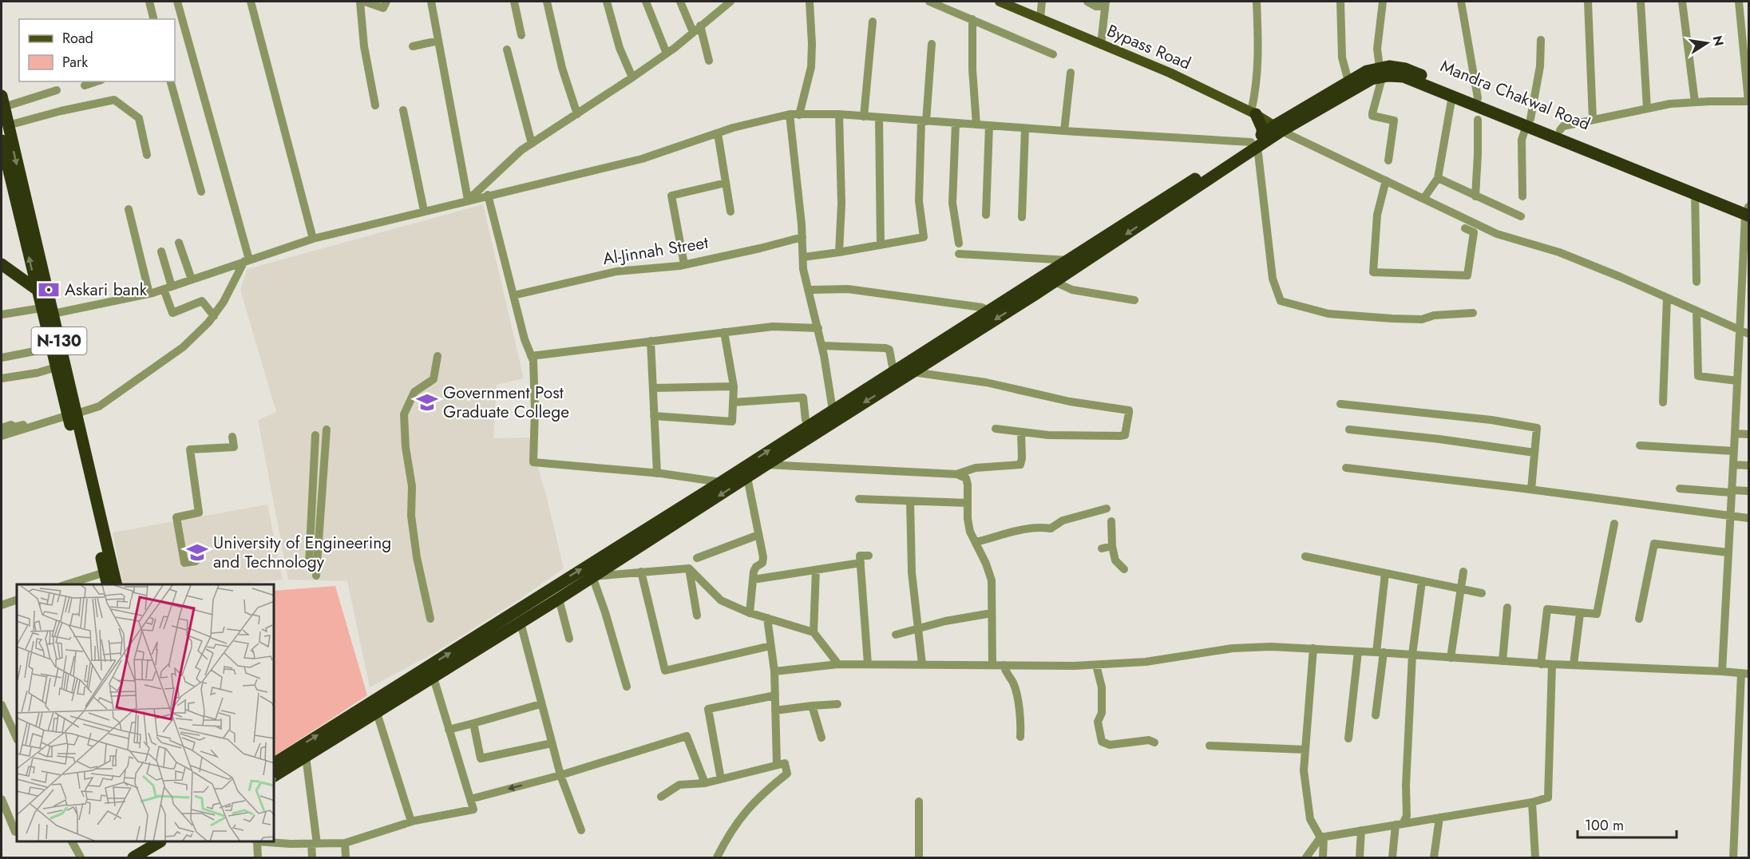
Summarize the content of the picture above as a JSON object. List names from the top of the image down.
{
  "streets": {
    "highway": ["Mandra Chakwal Road", "N-130"],
    "main road": ["Bypass Road"],
    "street": ["Al-Jinnah Street"]
  },
  "crossings": [
    ["Bypass Road", "Mandra Chakwal Road"]
  ],
  "places": {
    "bank": ["Askari bank"],
    "school or university": ["Government Post Graduate College", "University of Engineering and Technology"]
  },
  "legend": ["Road", "Park"],
  "scale_bar": "100 m",
  "north": "right"
}
